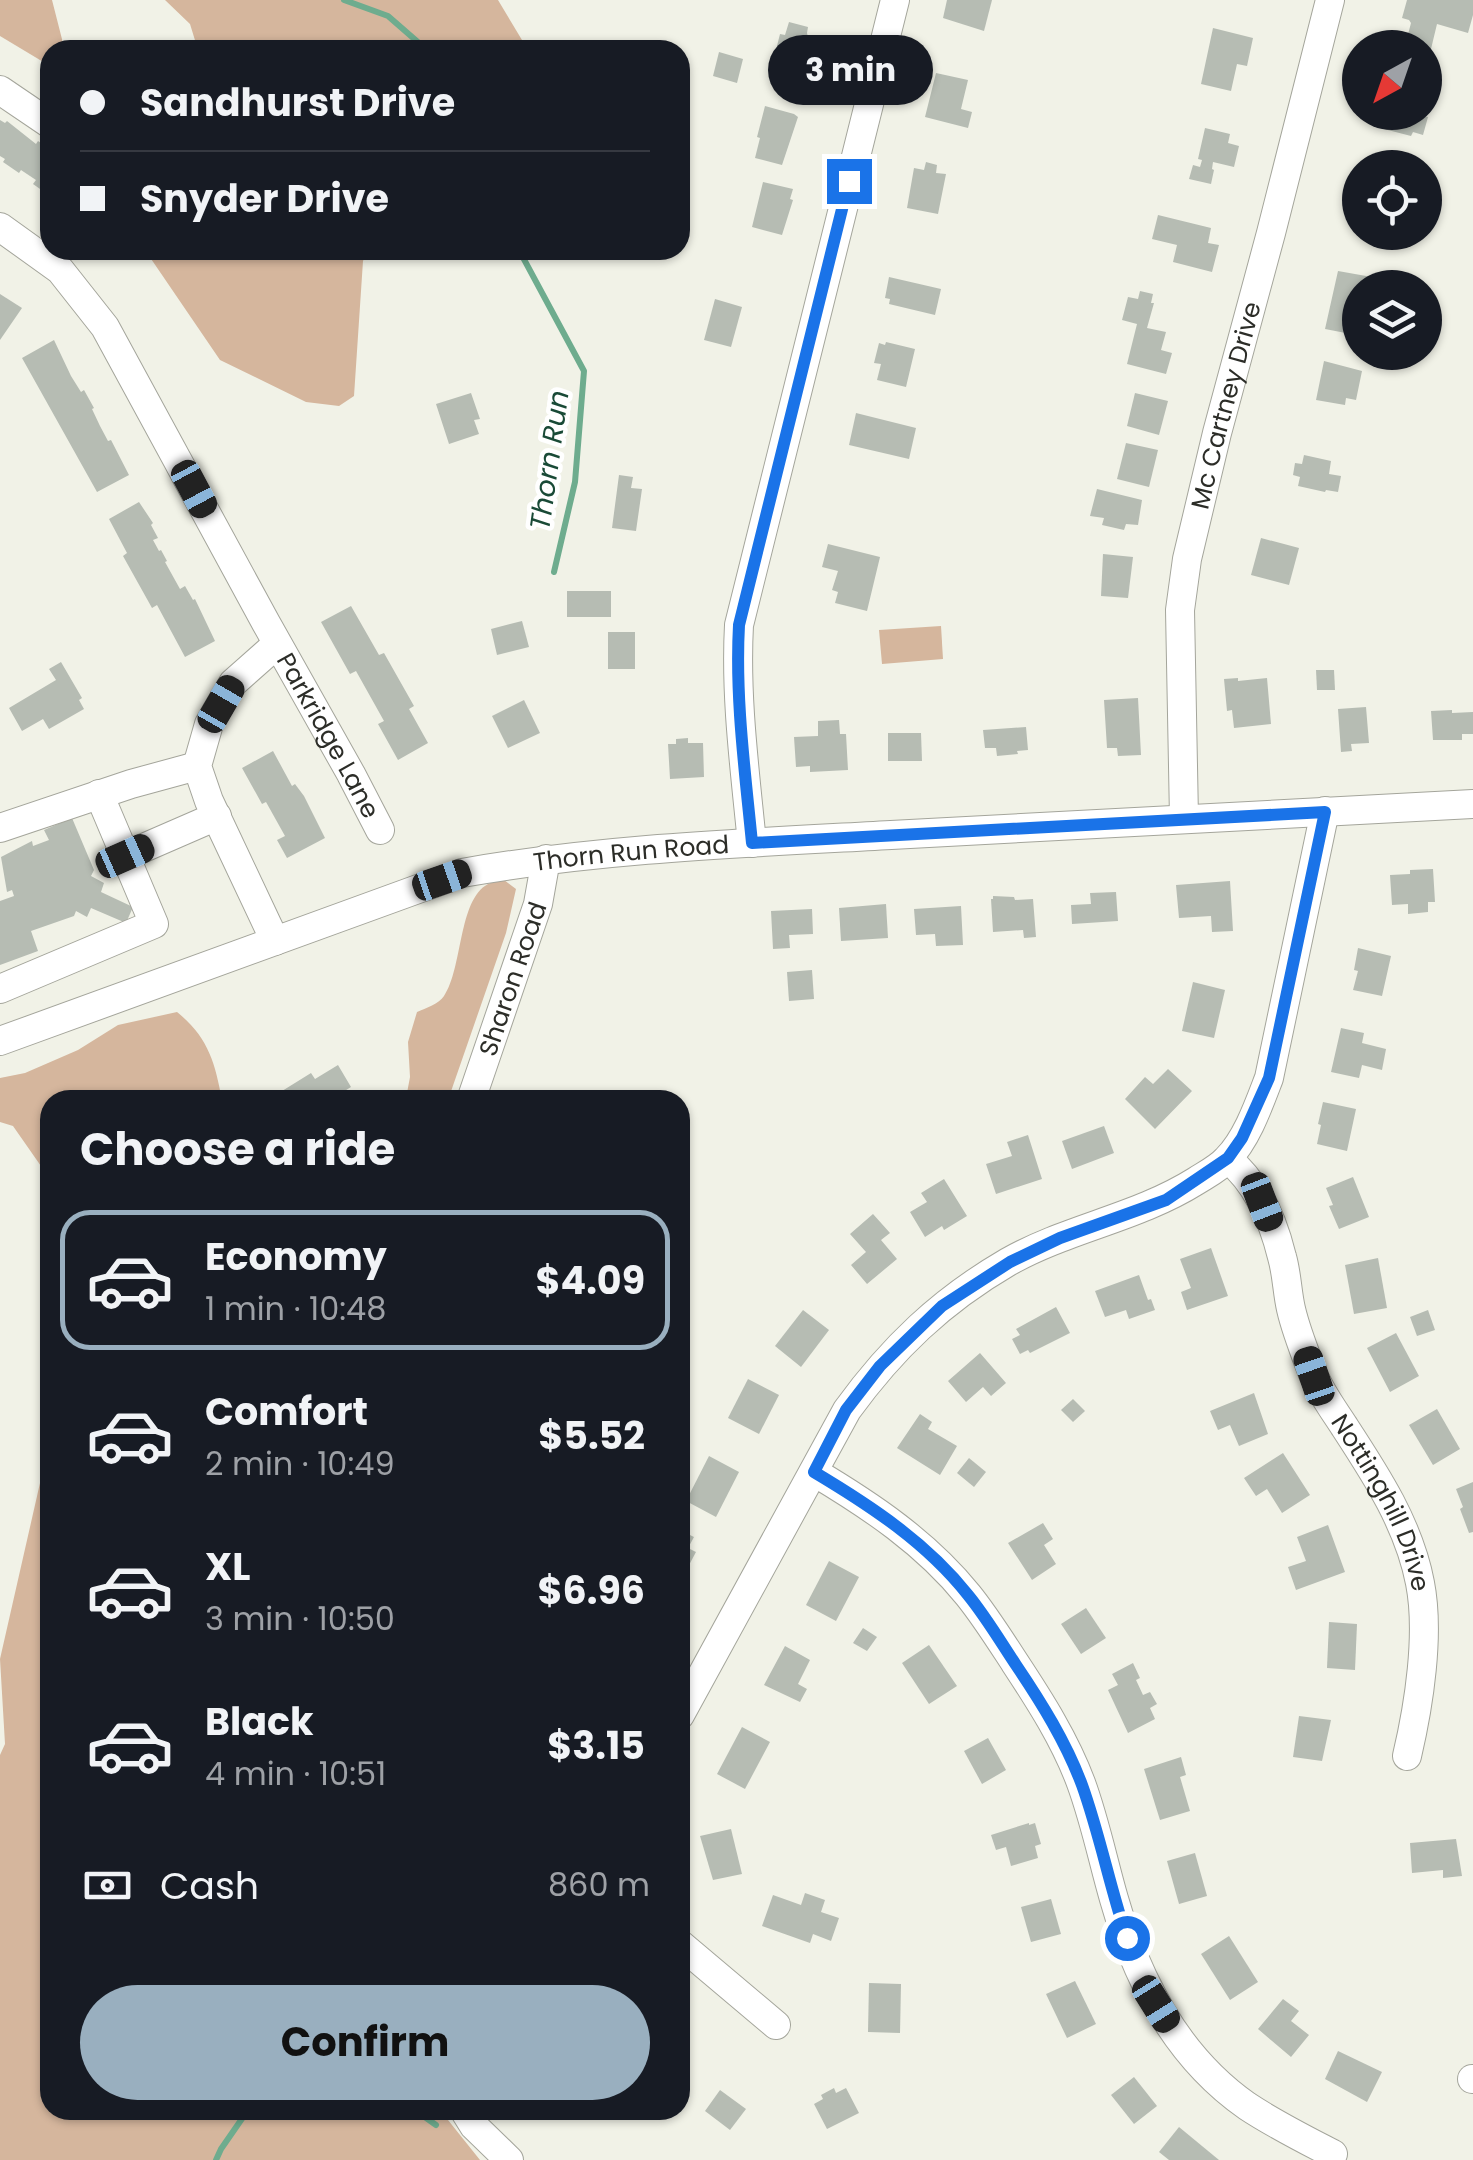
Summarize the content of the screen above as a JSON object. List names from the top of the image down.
{
  "streets": {
    "street": [
      "Mc Cartney Drive",
      "Parkridge Lane",
      "Thorn Run Road",
      "Sharon Road",
      "Nottinghill Drive"
    ]
  },
  "crossings": [
    ["Mc Cartney Drive", "Thorn Run Road"],
    ["Thorn Run Road", "Sharon Road"]
  ],
  "water": ["Thorn Run"],
  "north": "bottom left",
  "page": {
    "bubble": "3 min",
    "banner": ["Sandhurst Drive", "Snyder Drive"],
    "heading": "Choose a ride",
    "list": [
      {
        "name": "Economy",
        "note": "1 min · 10:48",
        "value": "$4.09"
      },
      {
        "name": "Comfort",
        "note": "2 min · 10:49",
        "value": "$5.52"
      },
      {
        "name": "XL",
        "note": "3 min · 10:50",
        "value": "$6.96"
      },
      {
        "name": "Black",
        "note": "4 min · 10:51",
        "value": "$3.15"
      }
    ],
    "pay": ["Cash", "860 m"],
    "buttons": "Confirm"
  }
}
